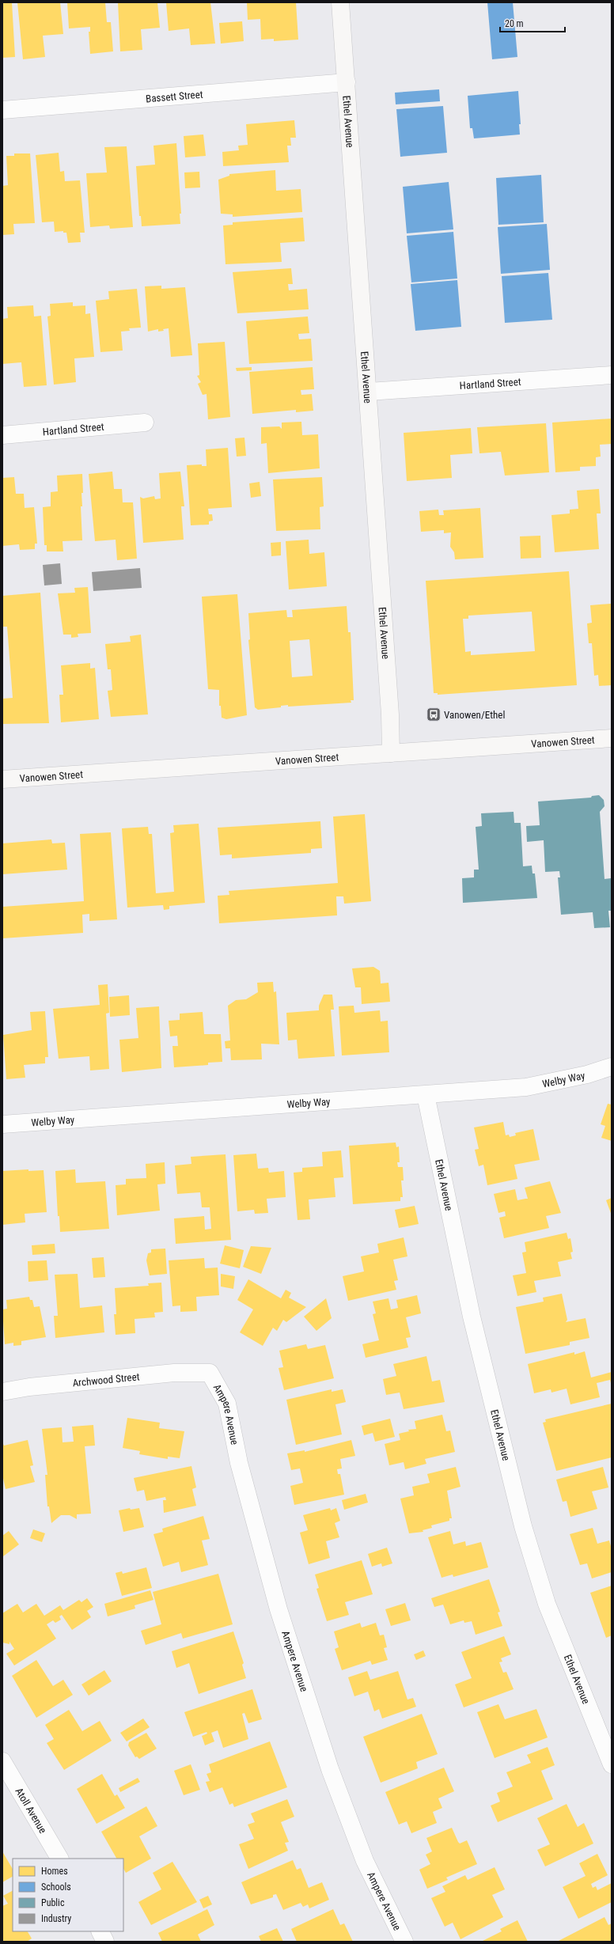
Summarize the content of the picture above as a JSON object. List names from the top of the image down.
{
  "streets": {
    "street": [
      "Bassett Street",
      "Ethel Avenue",
      "Hartland Street",
      "Vanowen Street",
      "Welby Way",
      "Archwood Street",
      "Ampere Avenue",
      "Atoll Avenue"
    ]
  },
  "crossings": [
    ["Bassett Street", "Ethel Avenue"],
    ["Ethel Avenue", "Hartland Street"],
    ["Ethel Avenue", "Vanowen Street"],
    ["Ethel Avenue", "Welby Way"],
    ["Archwood Street", "Ampere Avenue"]
  ],
  "places": {
    "bus stop": ["Vanowen/Ethel"]
  },
  "legend": [
    "Homes",
    "Schools",
    "Public",
    "Industry"
  ],
  "scale_bar": "20 m"
}
